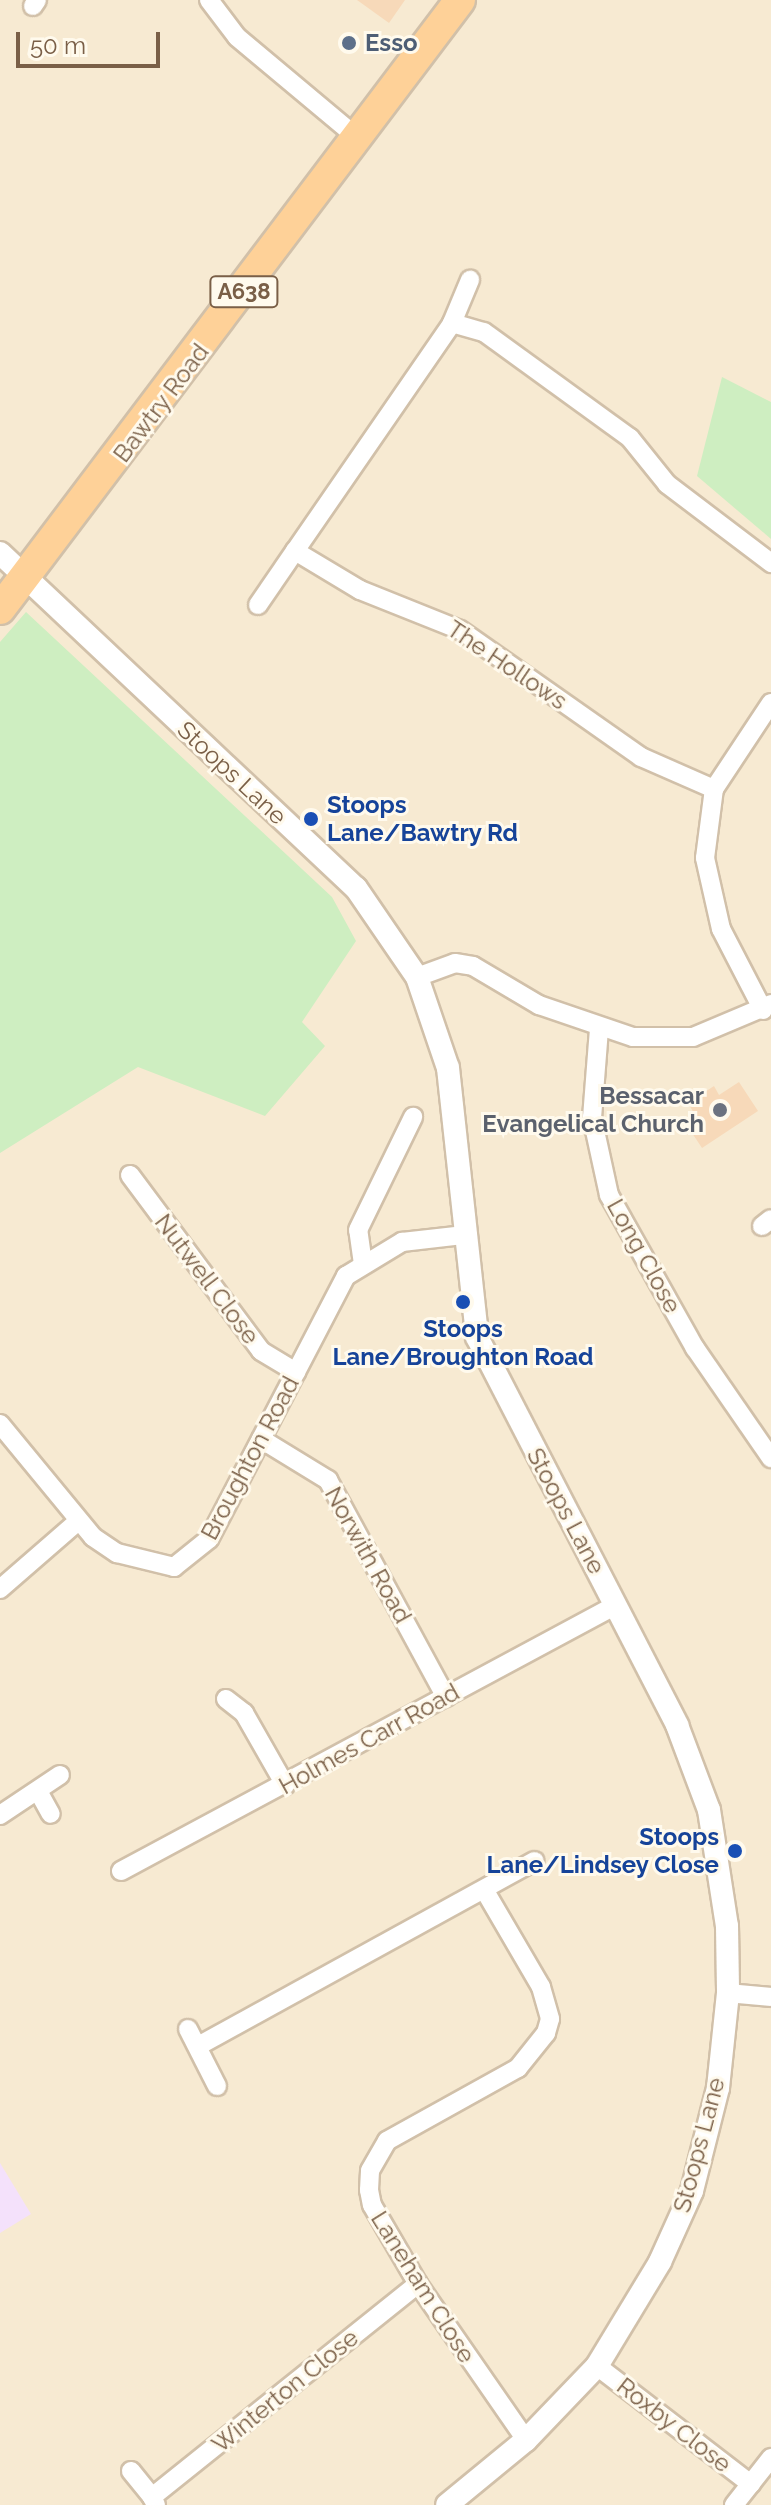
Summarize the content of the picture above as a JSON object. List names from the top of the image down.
{
  "streets": {
    "highway": ["A638", "Bawtry Road"],
    "street": [
      "The Hollows",
      "Stoops Lane",
      "Long Close",
      "Nutwell Close",
      "Broughton Road",
      "Norwith Road",
      "Holmes Carr Road",
      "Laneham Close",
      "Winterton Close",
      "Roxby Close"
    ]
  },
  "crossings": [
    ["Bawtry Road", "Stoops Lane"],
    ["Stoops Lane", "Broughton Road"],
    ["Stoops Lane", "Holmes Carr Road"],
    ["Stoops Lane", "Laneham Close"],
    ["Stoops Lane", "Roxby Close"],
    ["Nutwell Close", "Broughton Road"],
    ["Broughton Road", "Norwith Road"],
    ["Norwith Road", "Holmes Carr Road"],
    ["Laneham Close", "Winterton Close"]
  ],
  "places": [
    "Esso",
    "Stoops Lane/Bawtry Rd",
    "Bessacar Evangelical Church",
    "Stoops Lane/Broughton Road",
    "Stoops Lane/Lindsey Close"
  ],
  "scale_bar": "50 m"
}
